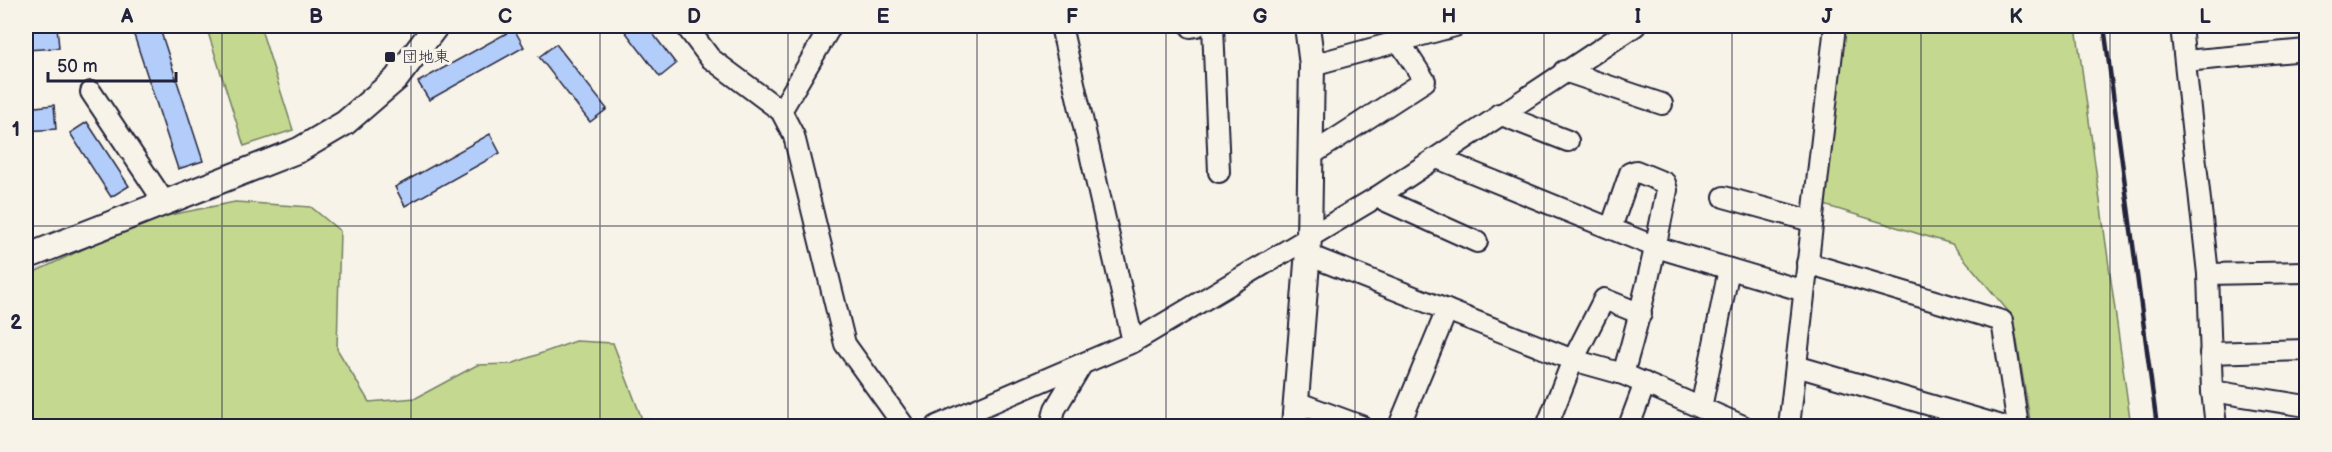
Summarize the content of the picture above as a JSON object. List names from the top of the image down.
{
  "places": {
    "transit": ["団地東"]
  },
  "scale_bar": "50 m",
  "grid": {
    "columns": [
      "A",
      "B",
      "C",
      "D",
      "E",
      "F",
      "G",
      "H",
      "I",
      "J",
      "K",
      "L"
    ],
    "rows": ["1", "2"]
  }
}
